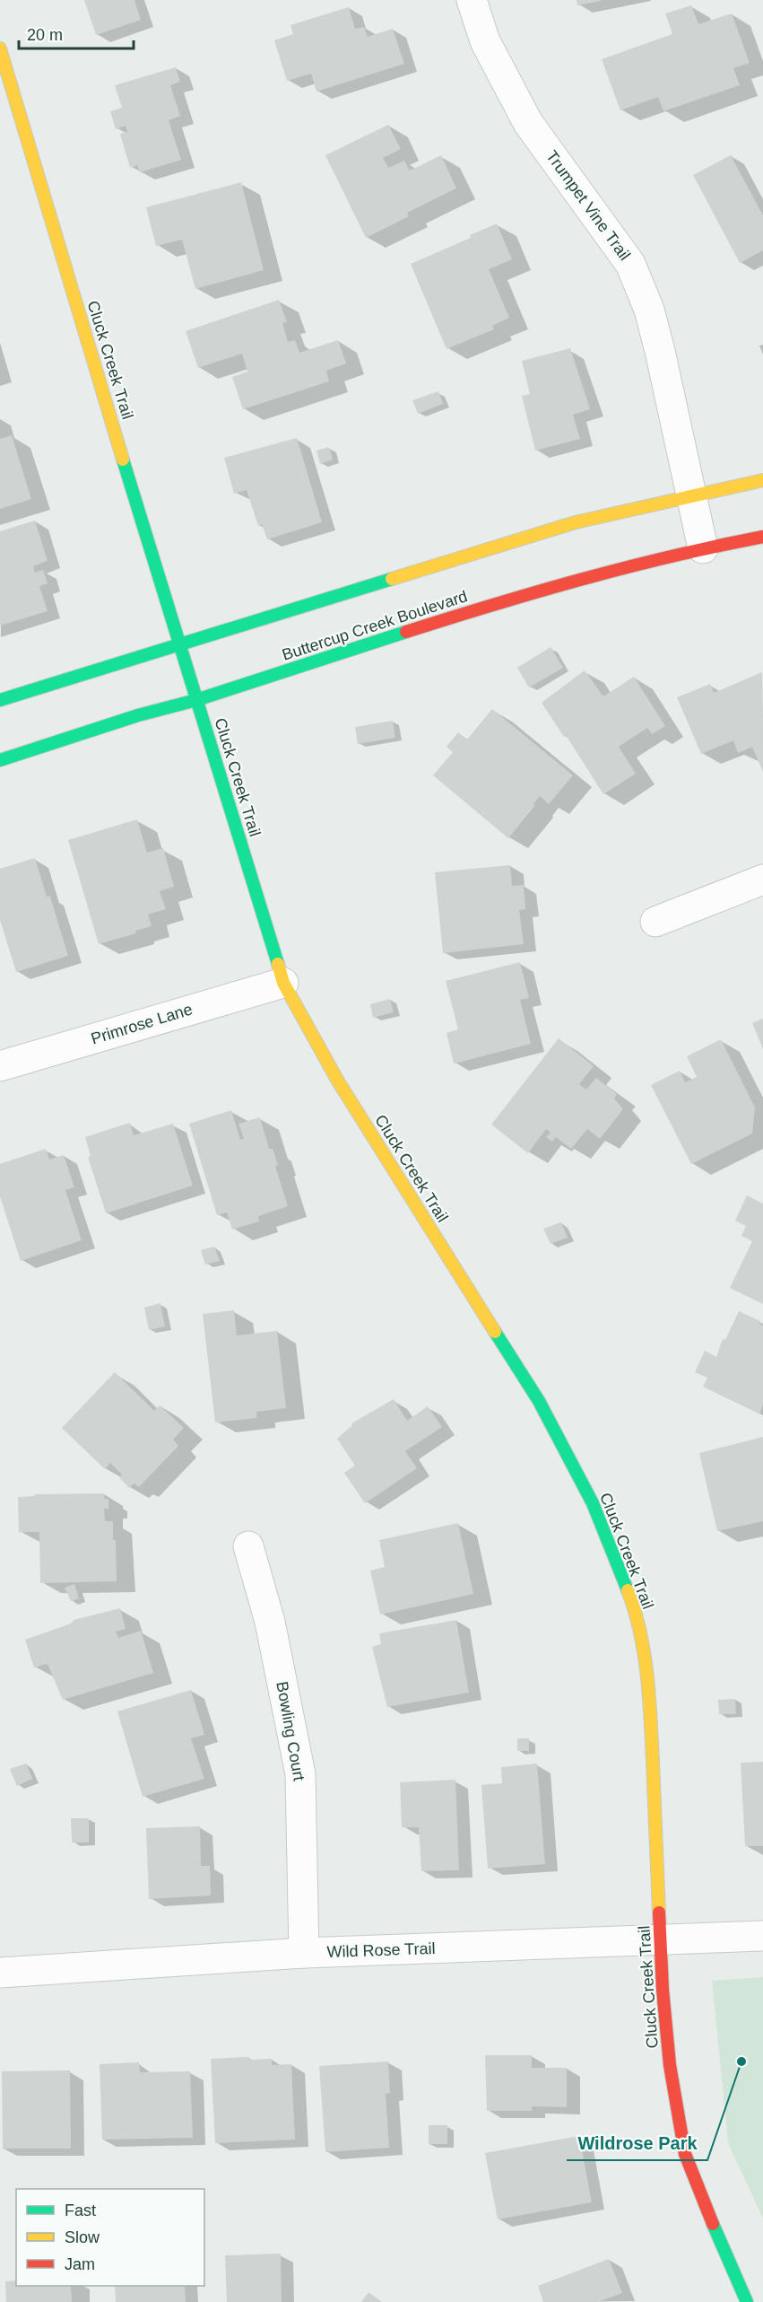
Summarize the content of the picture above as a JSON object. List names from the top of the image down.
{
  "streets": {
    "street": [
      "Trumpet Vine Trail",
      "Cluck Creek Trail",
      "Buttercup Creek Boulevard",
      "Primrose Lane",
      "Bowling Court",
      "Wild Rose Trail"
    ]
  },
  "crossings": [
    ["Trumpet Vine Trail", "Buttercup Creek Boulevard"],
    ["Cluck Creek Trail", "Buttercup Creek Boulevard"],
    ["Cluck Creek Trail", "Primrose Lane"],
    ["Cluck Creek Trail", "Wild Rose Trail"],
    ["Bowling Court", "Wild Rose Trail"]
  ],
  "places": ["Wildrose Park"],
  "legend": ["Fast", "Slow", "Jam"],
  "scale_bar": "20 m"
}
